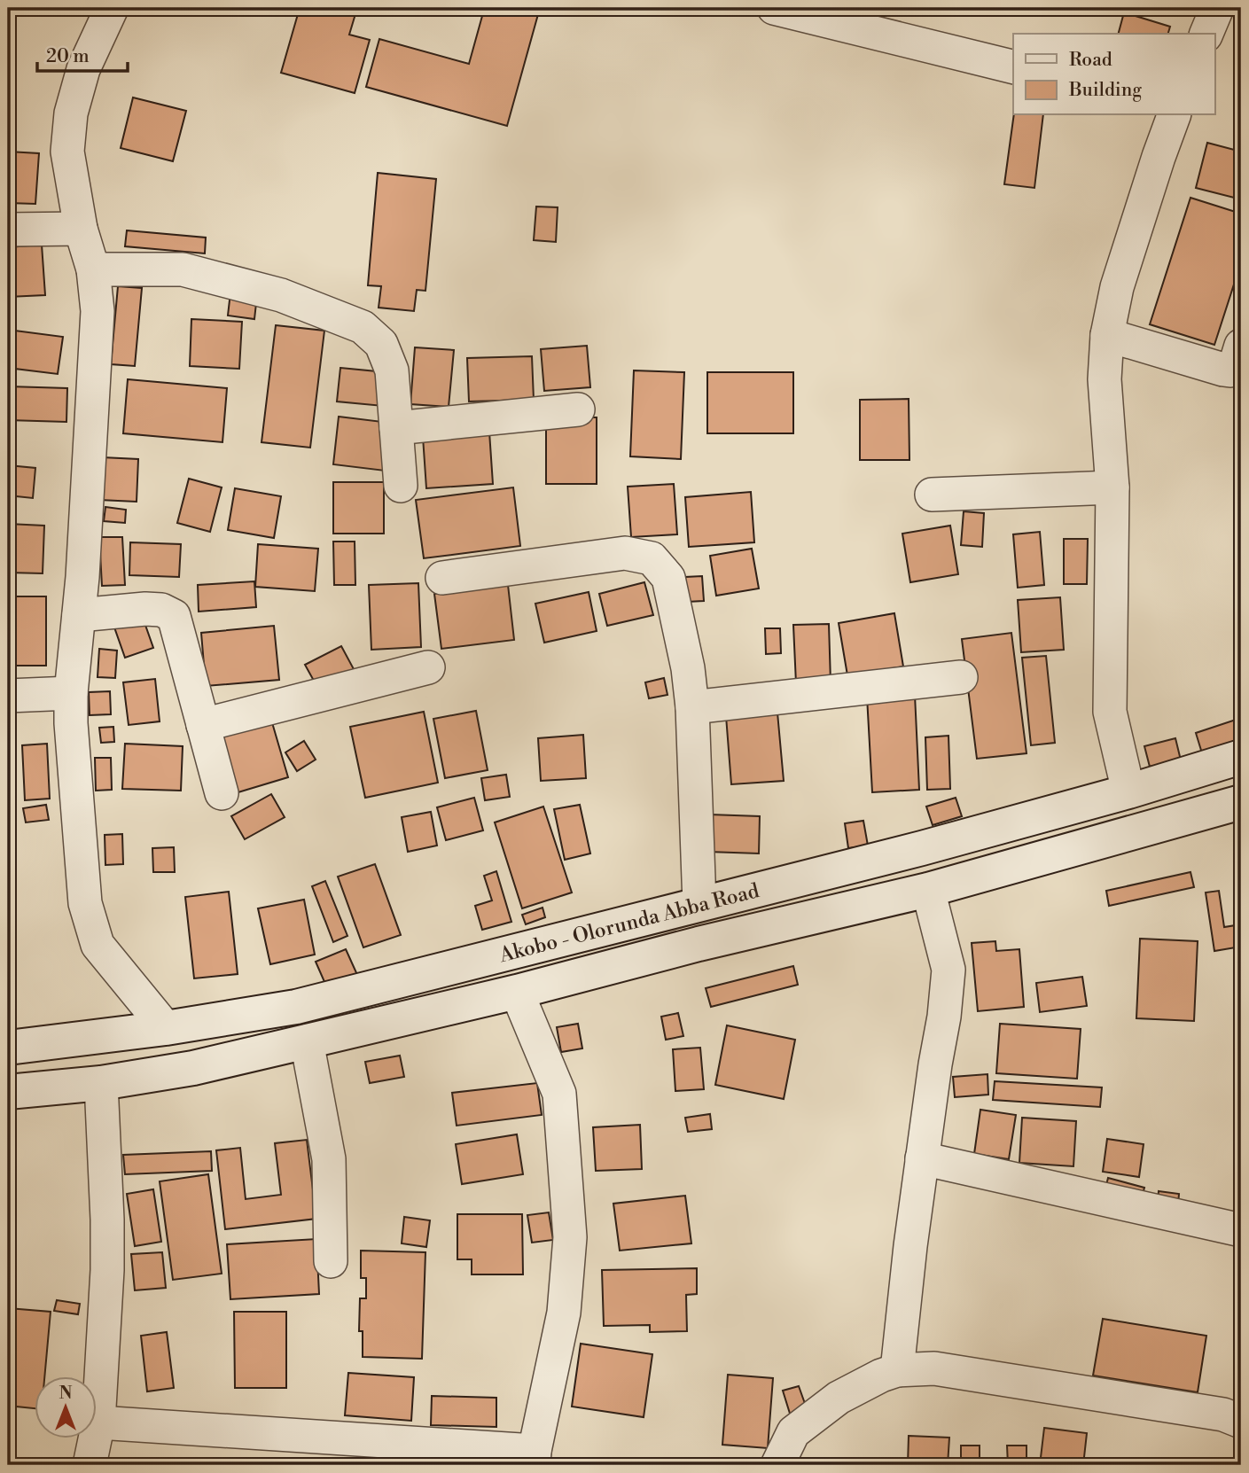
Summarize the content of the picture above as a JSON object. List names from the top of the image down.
{
  "streets": {
    "main road": ["Akobo - Olorunda Abba Road"]
  },
  "legend": ["Road", "Building"],
  "scale_bar": "20 m",
  "north": "top"
}
